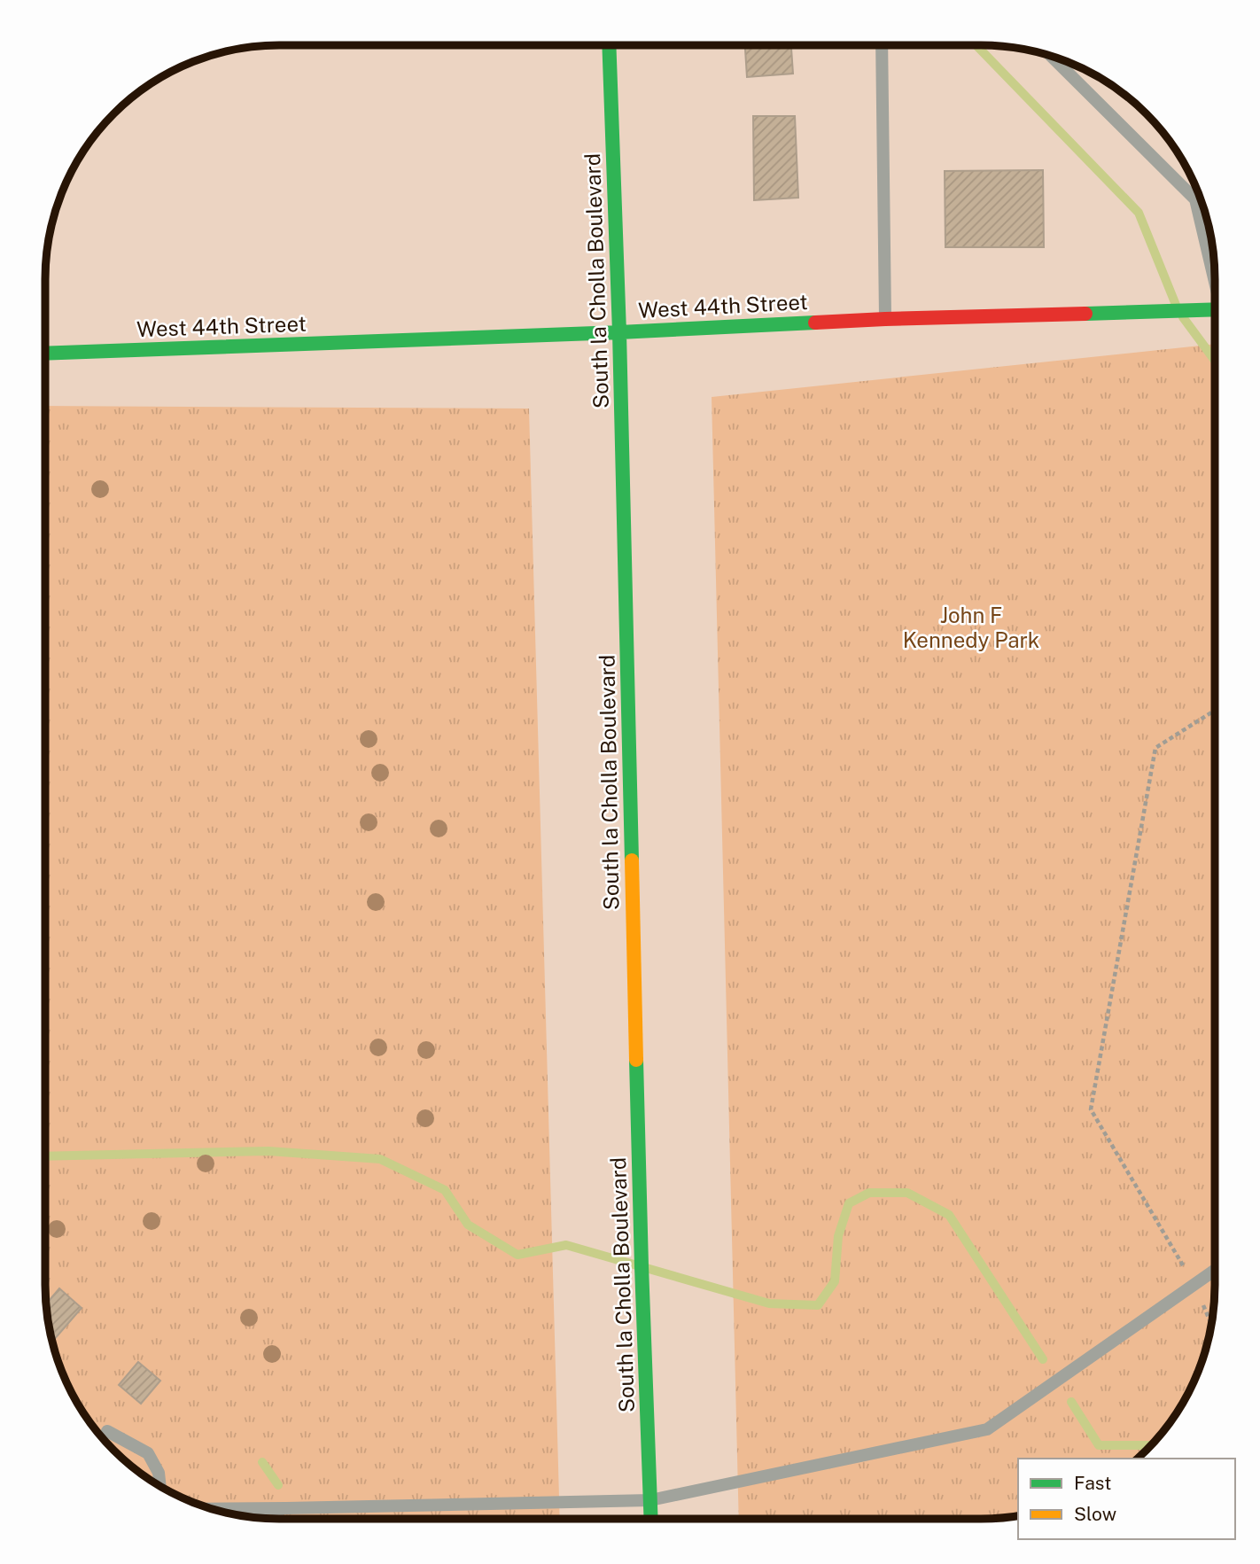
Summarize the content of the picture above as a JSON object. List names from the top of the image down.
{
  "streets": {
    "main road": ["South la Cholla Boulevard", "West 44th Street"]
  },
  "crossings": [
    ["South la Cholla Boulevard", "West 44th Street"]
  ],
  "parks": ["John F Kennedy Park"],
  "legend": ["Fast", "Slow"]
}
